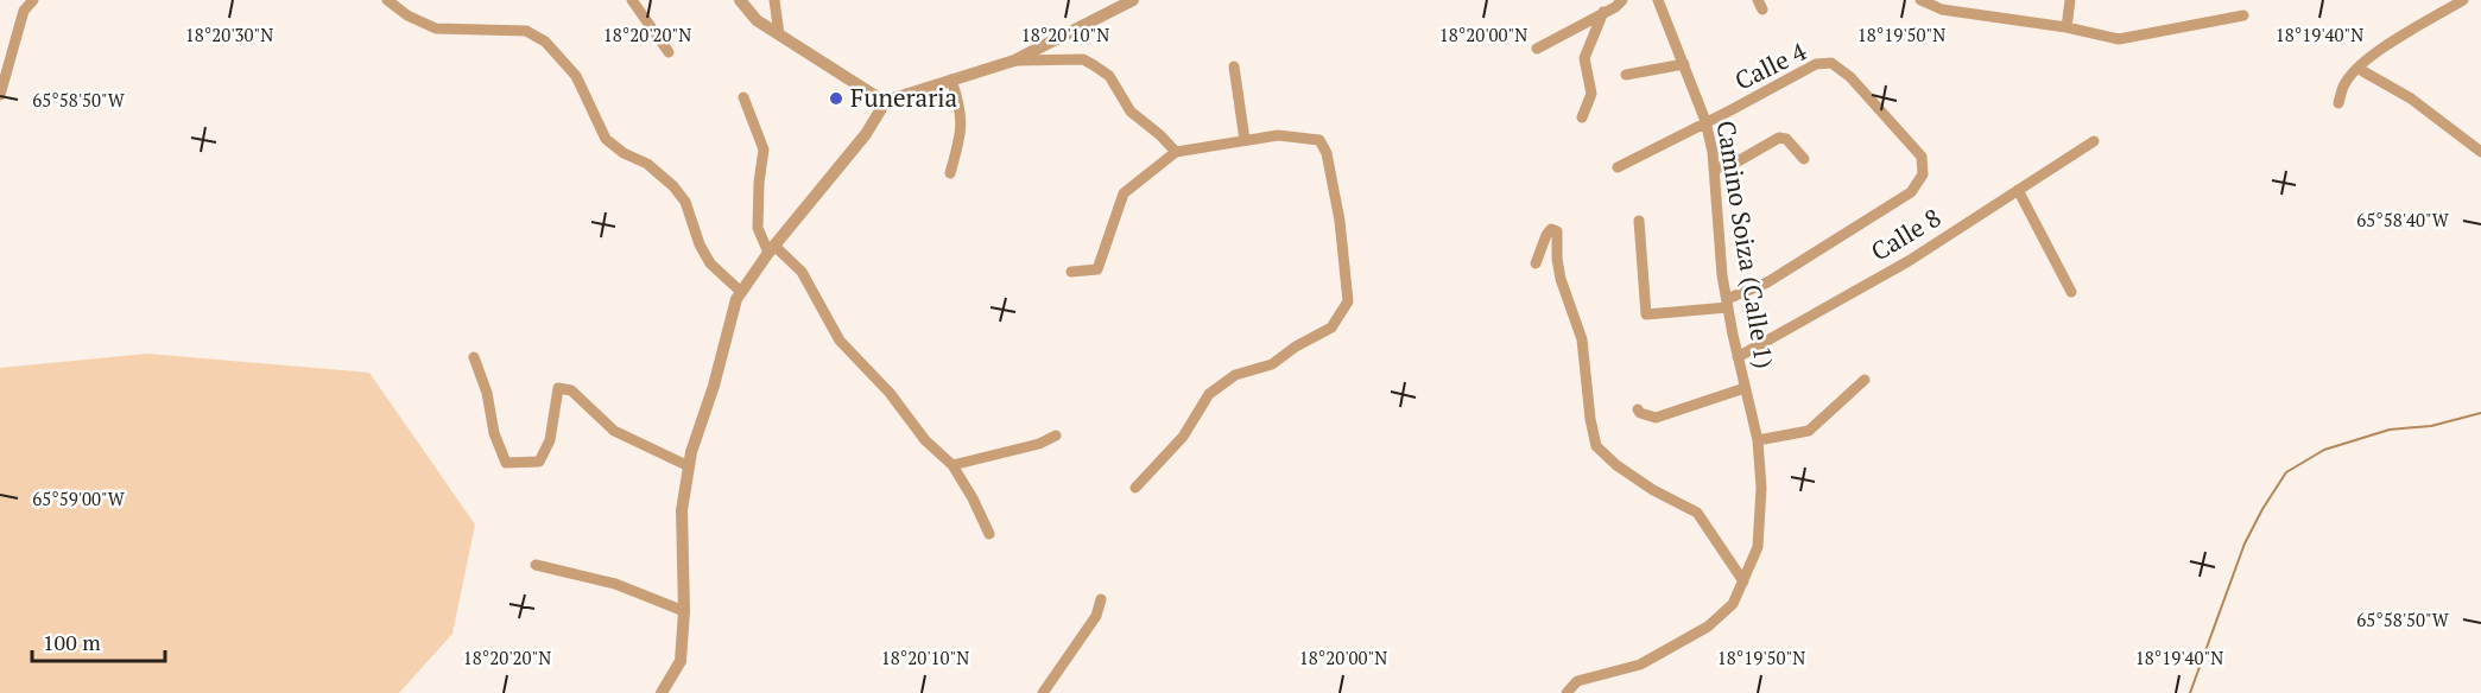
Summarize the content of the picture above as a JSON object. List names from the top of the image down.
{
  "streets": {
    "street": ["Calle 4", "Calle 8", "Camino Soiza (Calle 1)"]
  },
  "crossings": [
    ["Calle 4", "Camino Soiza (Calle 1)"],
    ["Calle 8", "Camino Soiza (Calle 1)"]
  ],
  "places": ["Funeraria"],
  "scale_bar": "100 m",
  "coordinates": [
    "18°20'30\"N",
    "18°20'20\"N",
    "18°20'10\"N",
    "18°20'00\"N",
    "18°19'50\"N",
    "18°19'40\"N",
    "65°58'50\"W",
    "65°58'40\"W",
    "65°59'00\"W"
  ]
}
